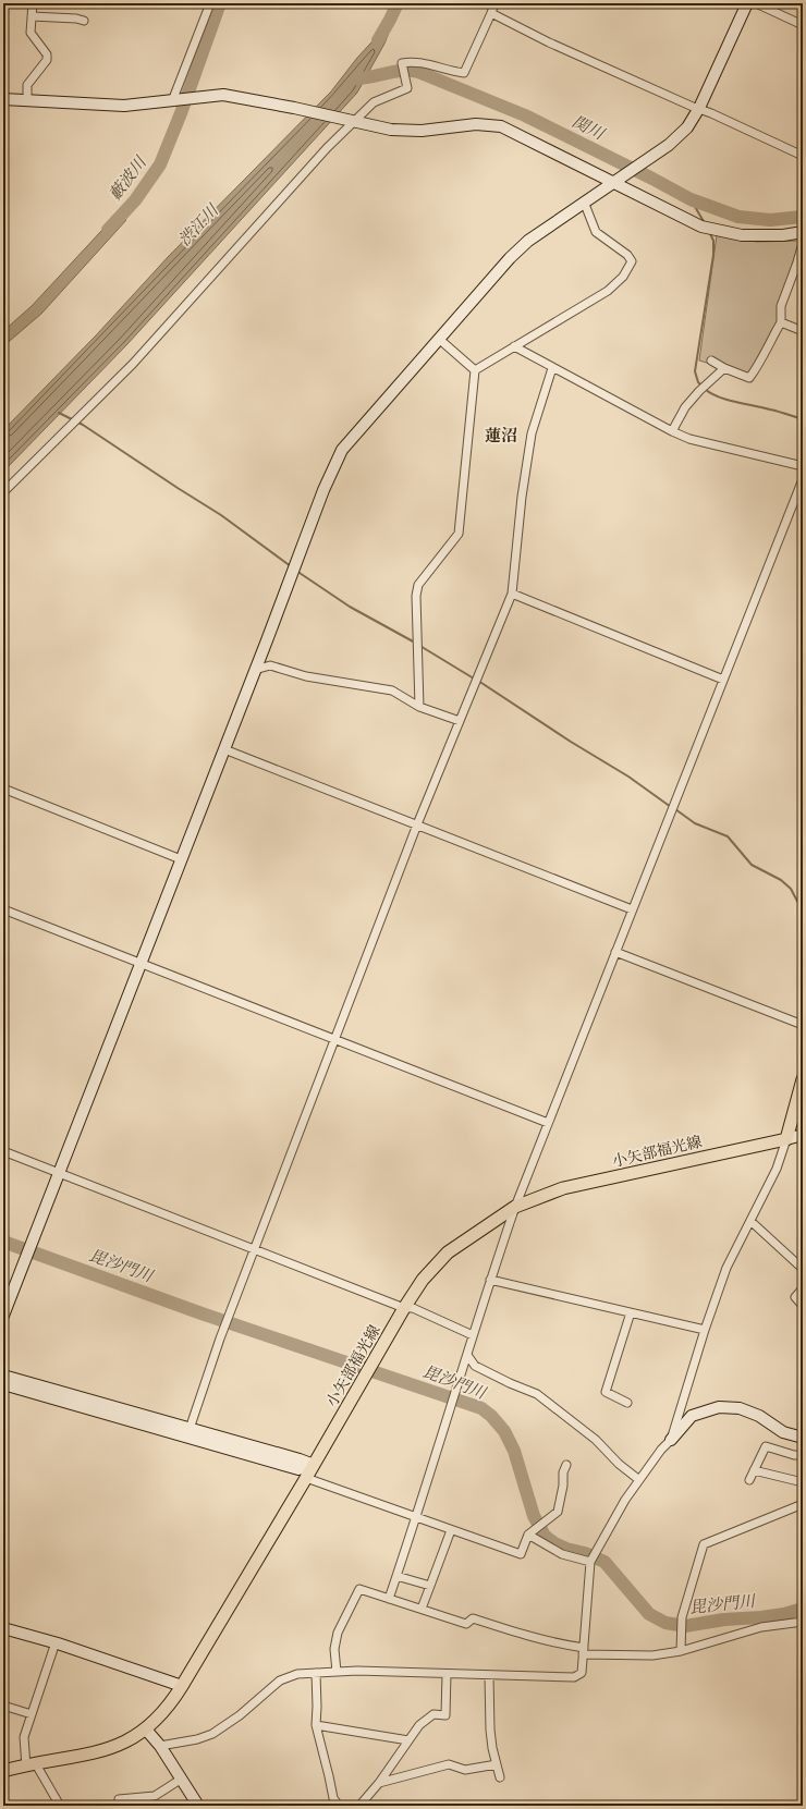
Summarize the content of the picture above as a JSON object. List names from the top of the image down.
{
  "streets": {
    "main road": ["小矢部福光線"]
  },
  "districts": ["蓮沼"],
  "water": [
    "関川",
    "藪波川",
    "渋江川",
    "毘沙門川"
  ]
}
